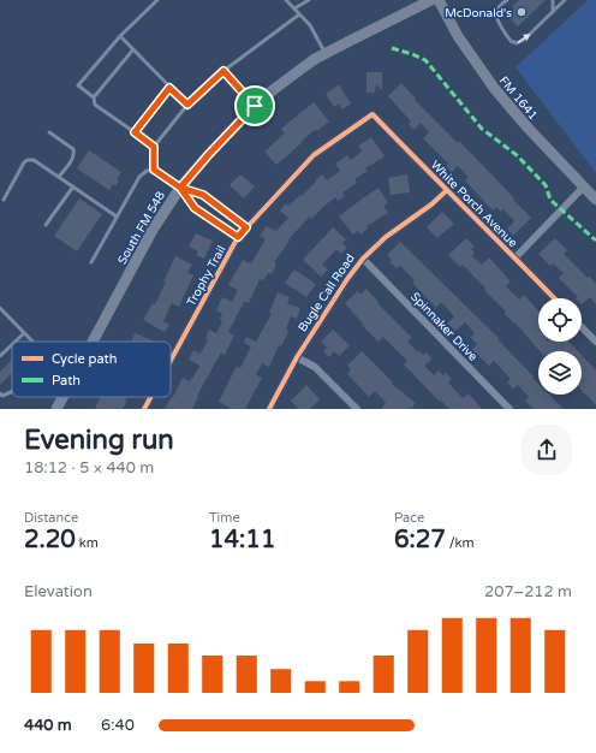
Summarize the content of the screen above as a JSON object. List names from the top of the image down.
{
  "streets": {
    "main road": ["FM 1641", "South FM 548"],
    "street": [
      "White Porch Avenue",
      "Trophy Trail",
      "Bugle Call Road",
      "Spinnaker Drive"
    ]
  },
  "crossings": [
    ["White Porch Avenue", "Trophy Trail"],
    ["White Porch Avenue", "Bugle Call Road"],
    ["Bugle Call Road", "Spinnaker Drive"]
  ],
  "places": ["McDonald's"],
  "legend": ["Cycle path", "Path"],
  "page": {
    "heading": ["Evening run", "18:12 · 5 × 440 m"],
    "stats": [
      ["Distance", "2.20 km"],
      ["Time", "14:11"],
      ["Pace", "6:27 /km"]
    ],
    "chart": ["Elevation", "207–212 m"],
    "list": [
      {
        "name": "440 m",
        "note": "6:40"
      }
    ]
  }
}
